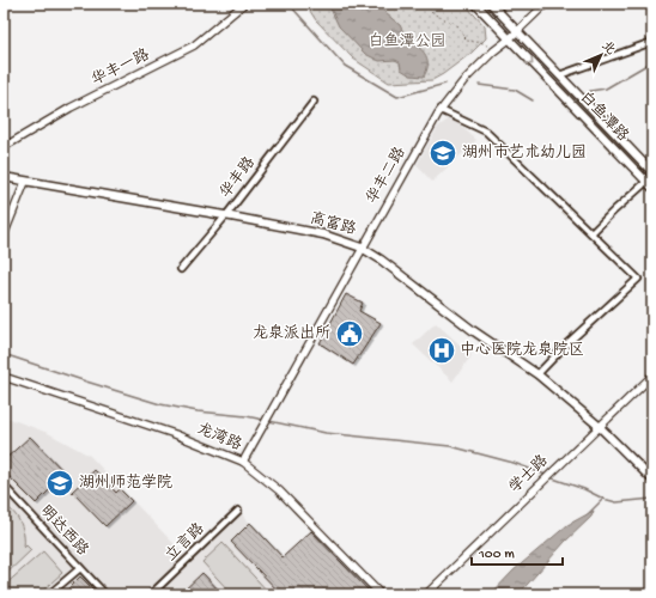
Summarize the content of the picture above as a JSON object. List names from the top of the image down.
{
  "streets": {
    "main road": ["白鱼潭路", "高富路"],
    "street": [
      "华丰一路",
      "华丰二路",
      "华丰路",
      "龙湾路",
      "学士路",
      "明达西路",
      "立言路"
    ]
  },
  "crossings": [
    ["白鱼潭路", "华丰二路"],
    ["华丰二路", "高富路"],
    ["华丰二路", "龙湾路"],
    ["华丰路", "高富路"],
    ["高富路", "学士路"]
  ],
  "parks": ["白鱼潭公园"],
  "places": {
    "school or university": ["湖州市艺术幼儿园", "湖州师范学院"],
    "public building": ["龙泉派出所"],
    "hospital": ["中心医院龙泉院区"]
  },
  "scale_bar": "100 m",
  "north": "top right"
}
